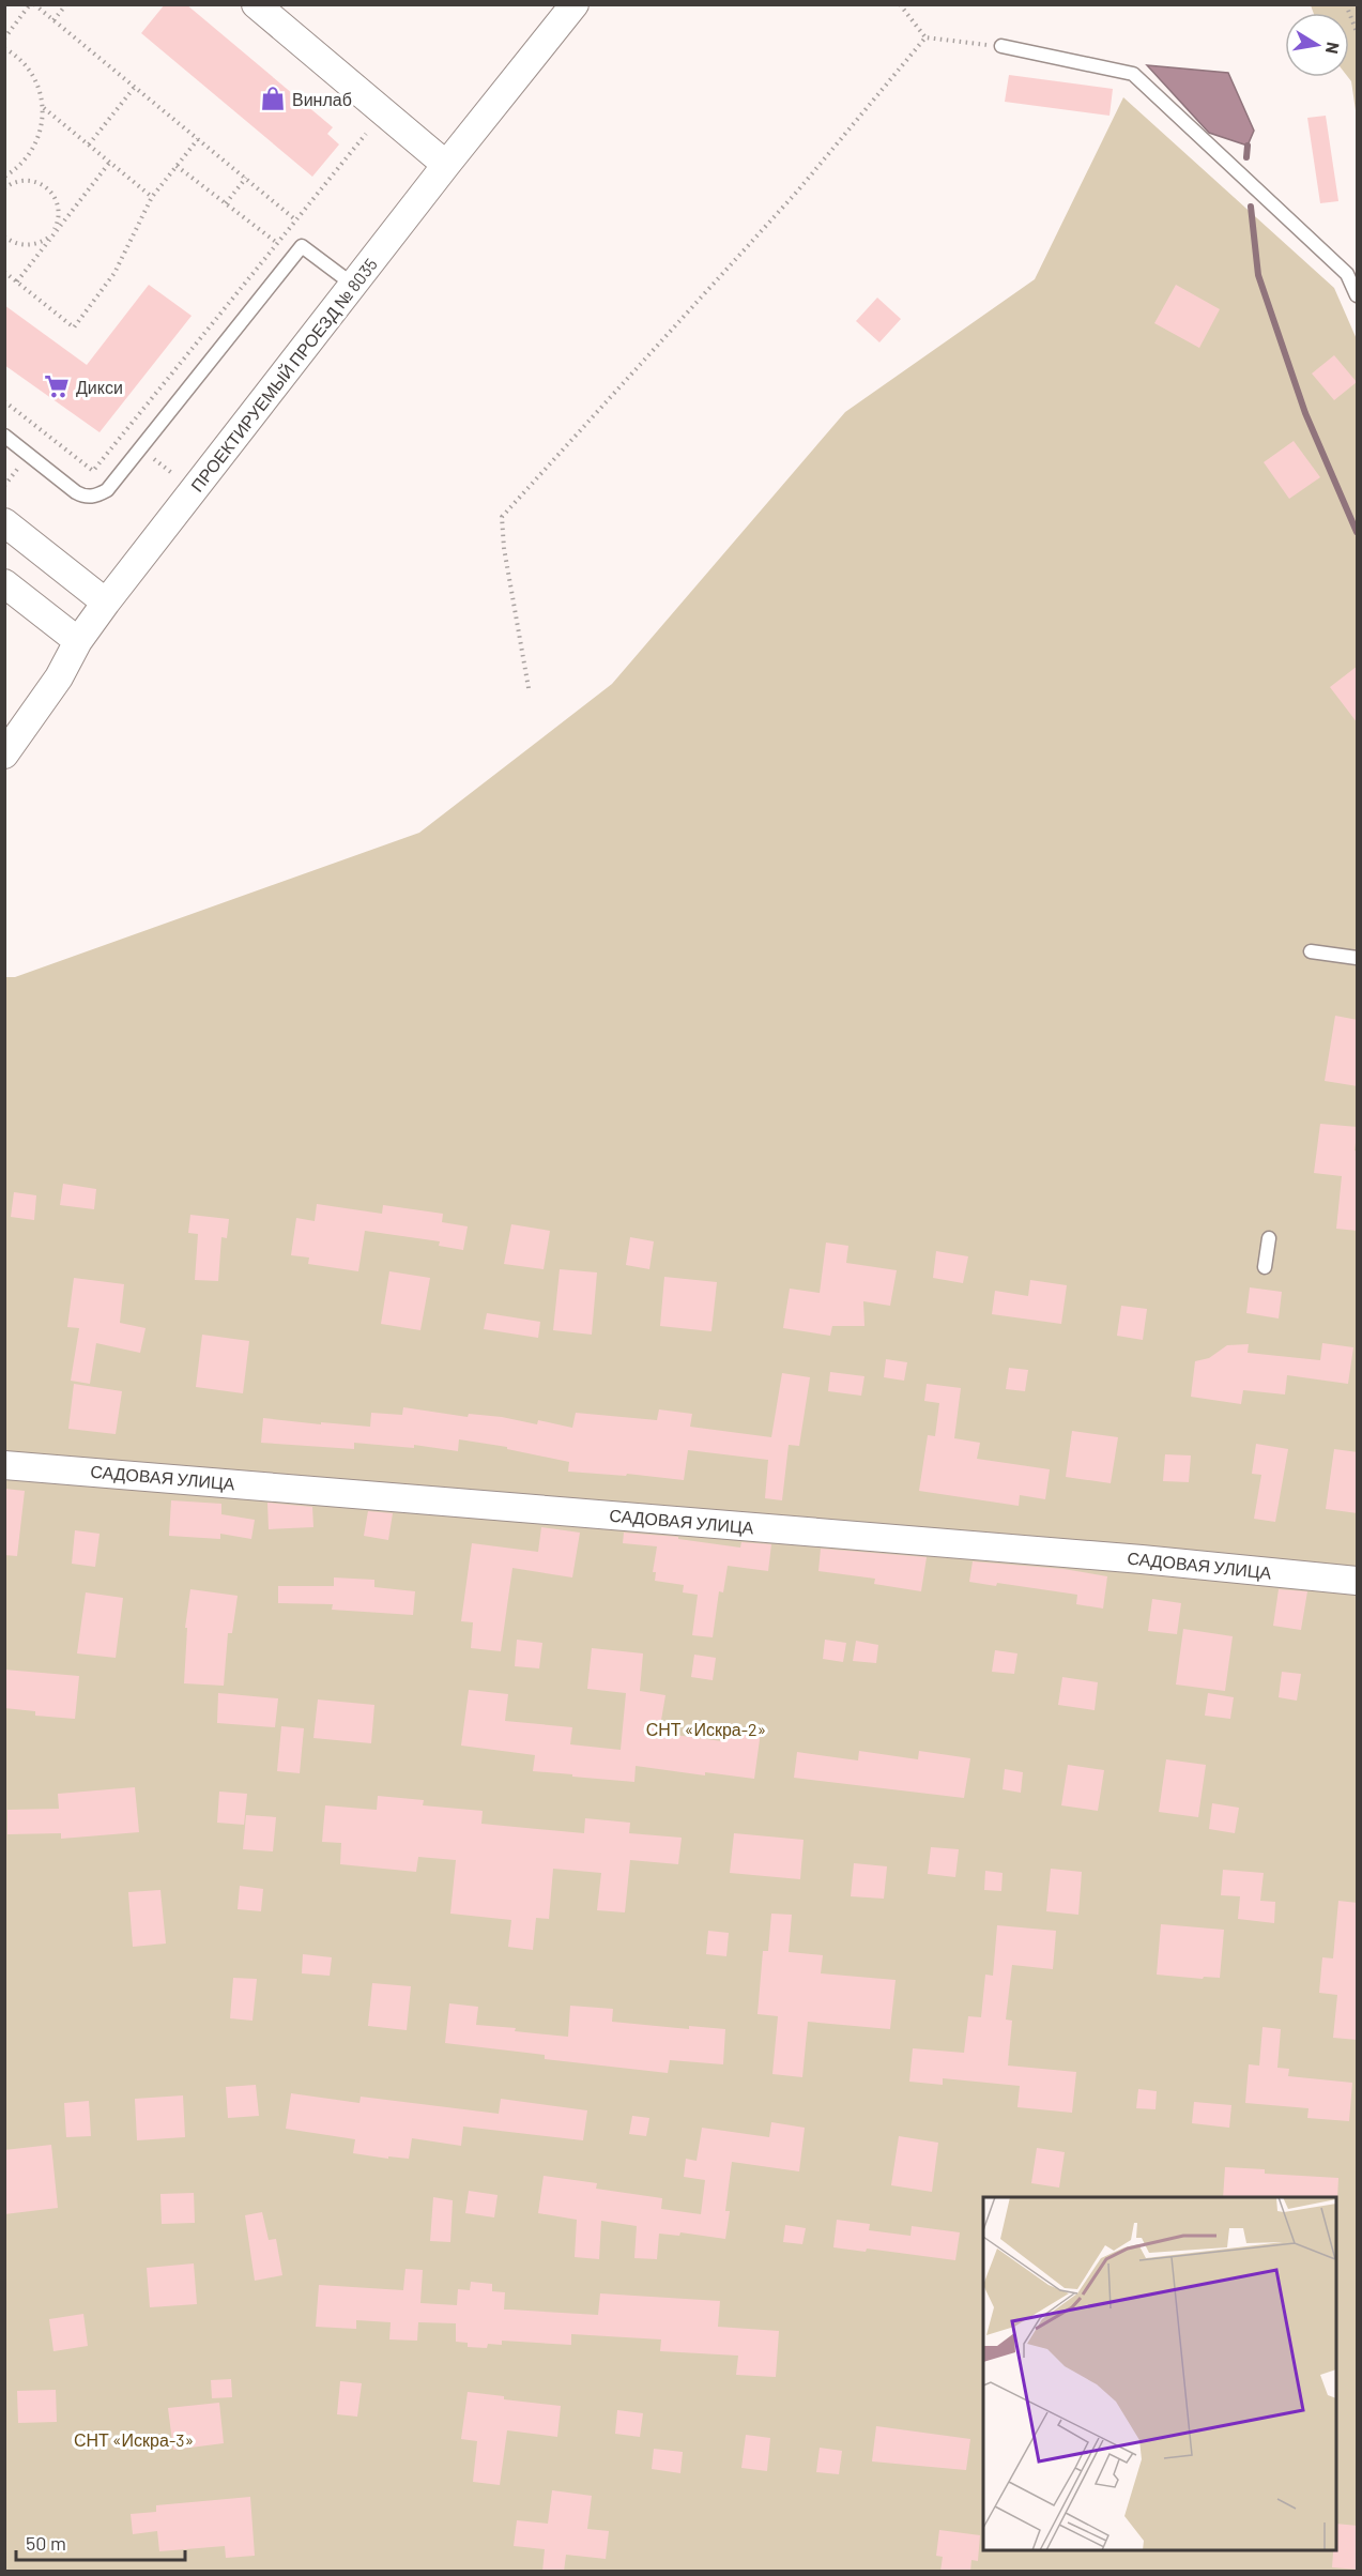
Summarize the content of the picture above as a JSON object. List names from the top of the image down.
{
  "streets": {
    "street": ["ПРОЕКТИРУЕМЫЙ ПРОЕЗД № 8035", "САДОВАЯ УЛИЦА"]
  },
  "parks": ["СНТ «Искра-2»", "СНТ «Искра-3»"],
  "places": {
    "shop": ["Винлаб"],
    "supermarket": ["Дикси"]
  },
  "scale_bar": "50 m",
  "north": "right"
}
